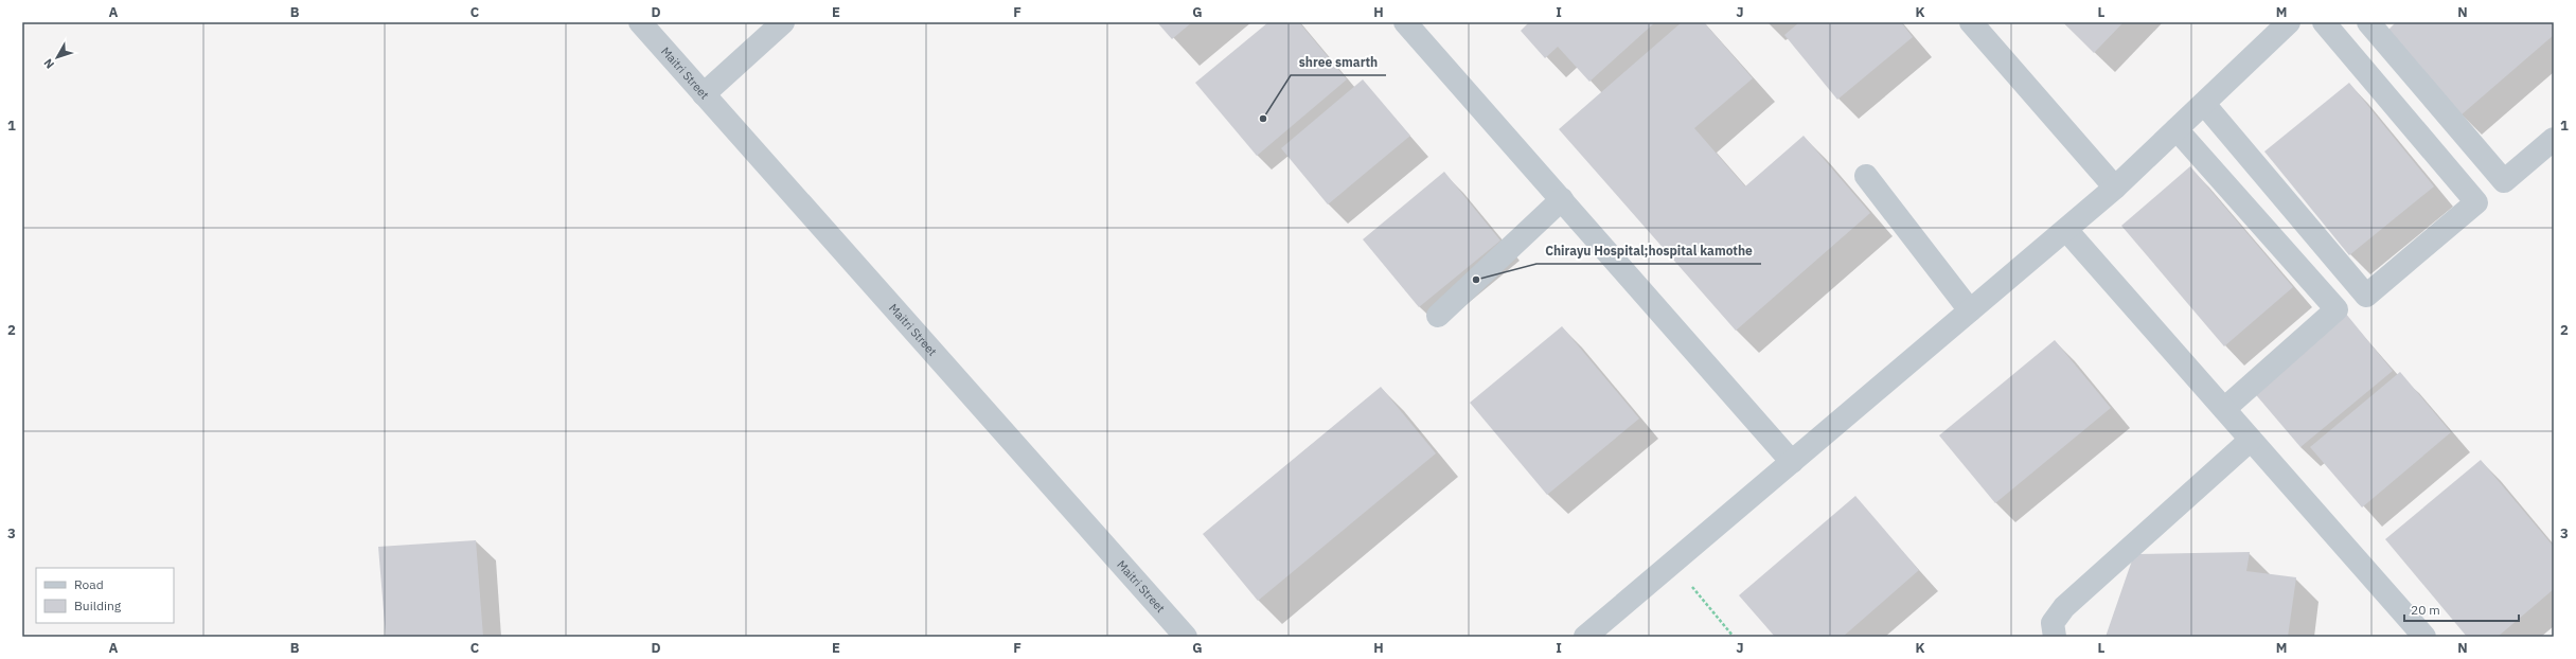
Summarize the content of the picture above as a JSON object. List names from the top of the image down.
{
  "streets": {
    "street": ["Maitri Street"]
  },
  "places": ["shree smarth", "Chirayu Hospital;hospital kamothe"],
  "legend": ["Road", "Building"],
  "scale_bar": "20 m",
  "north": "bottom left",
  "grid": {
    "columns": [
      "A",
      "B",
      "C",
      "D",
      "E",
      "F",
      "G",
      "H",
      "I",
      "J",
      "K",
      "L",
      "M",
      "N"
    ],
    "rows": ["1", "2", "3"]
  }
}
